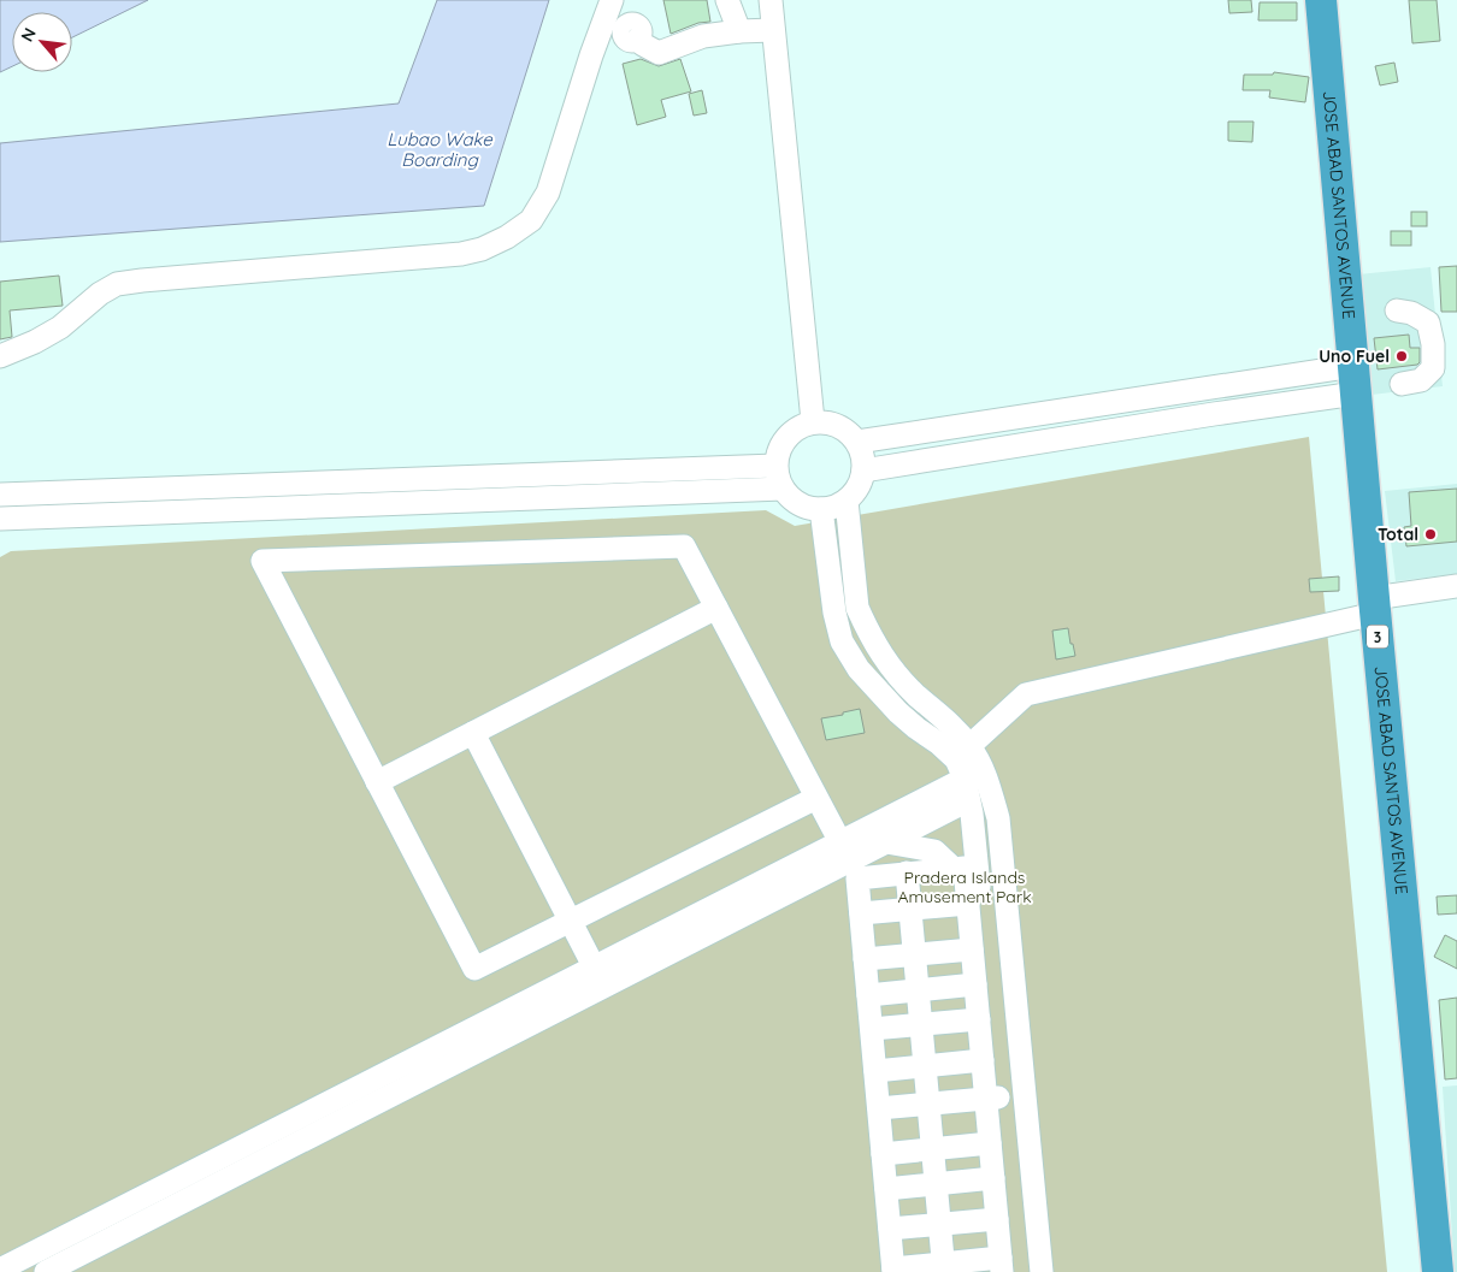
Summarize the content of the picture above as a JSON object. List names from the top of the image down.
{
  "streets": {
    "highway": ["JOSE ABAD SANTOS AVENUE", "3"]
  },
  "water": ["Lubao Wake Boarding"],
  "parks": ["Pradera Islands Amusement Park"],
  "places": ["Uno Fuel", "Total"],
  "north": "top left"
}
